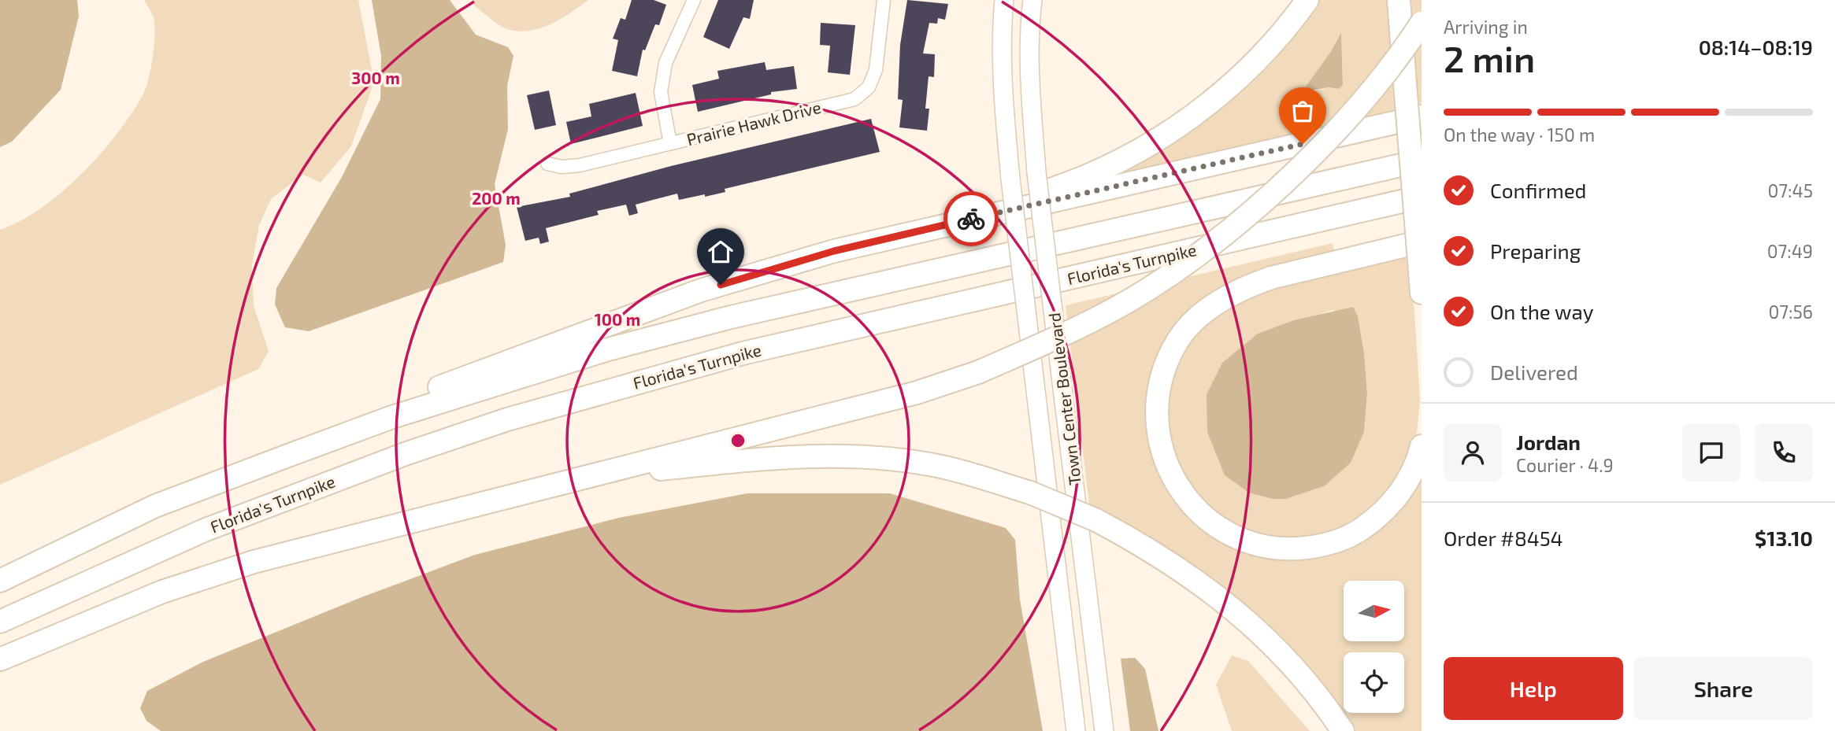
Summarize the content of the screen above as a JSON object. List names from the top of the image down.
{
  "streets": {
    "highway": ["Florida's Turnpike"],
    "main road": ["Town Center Boulevard"],
    "street": ["Prairie Hawk Drive"]
  },
  "north": "right",
  "page": {
    "heading": ["2 min", "Arriving in", "08:14–08:19"],
    "panel": [
      "Jordan",
      "Courier · 4.9",
      "Order #8454",
      "$13.10"
    ],
    "bar": "On the way · 150 m",
    "list": [
      ["Confirmed", "07:45"],
      ["Preparing", "07:49"],
      ["On the way", "07:56"],
      "Delivered"
    ],
    "buttons": ["Help", "Share"]
  },
  "rings": ["300 m", "200 m", "100 m"]
}
